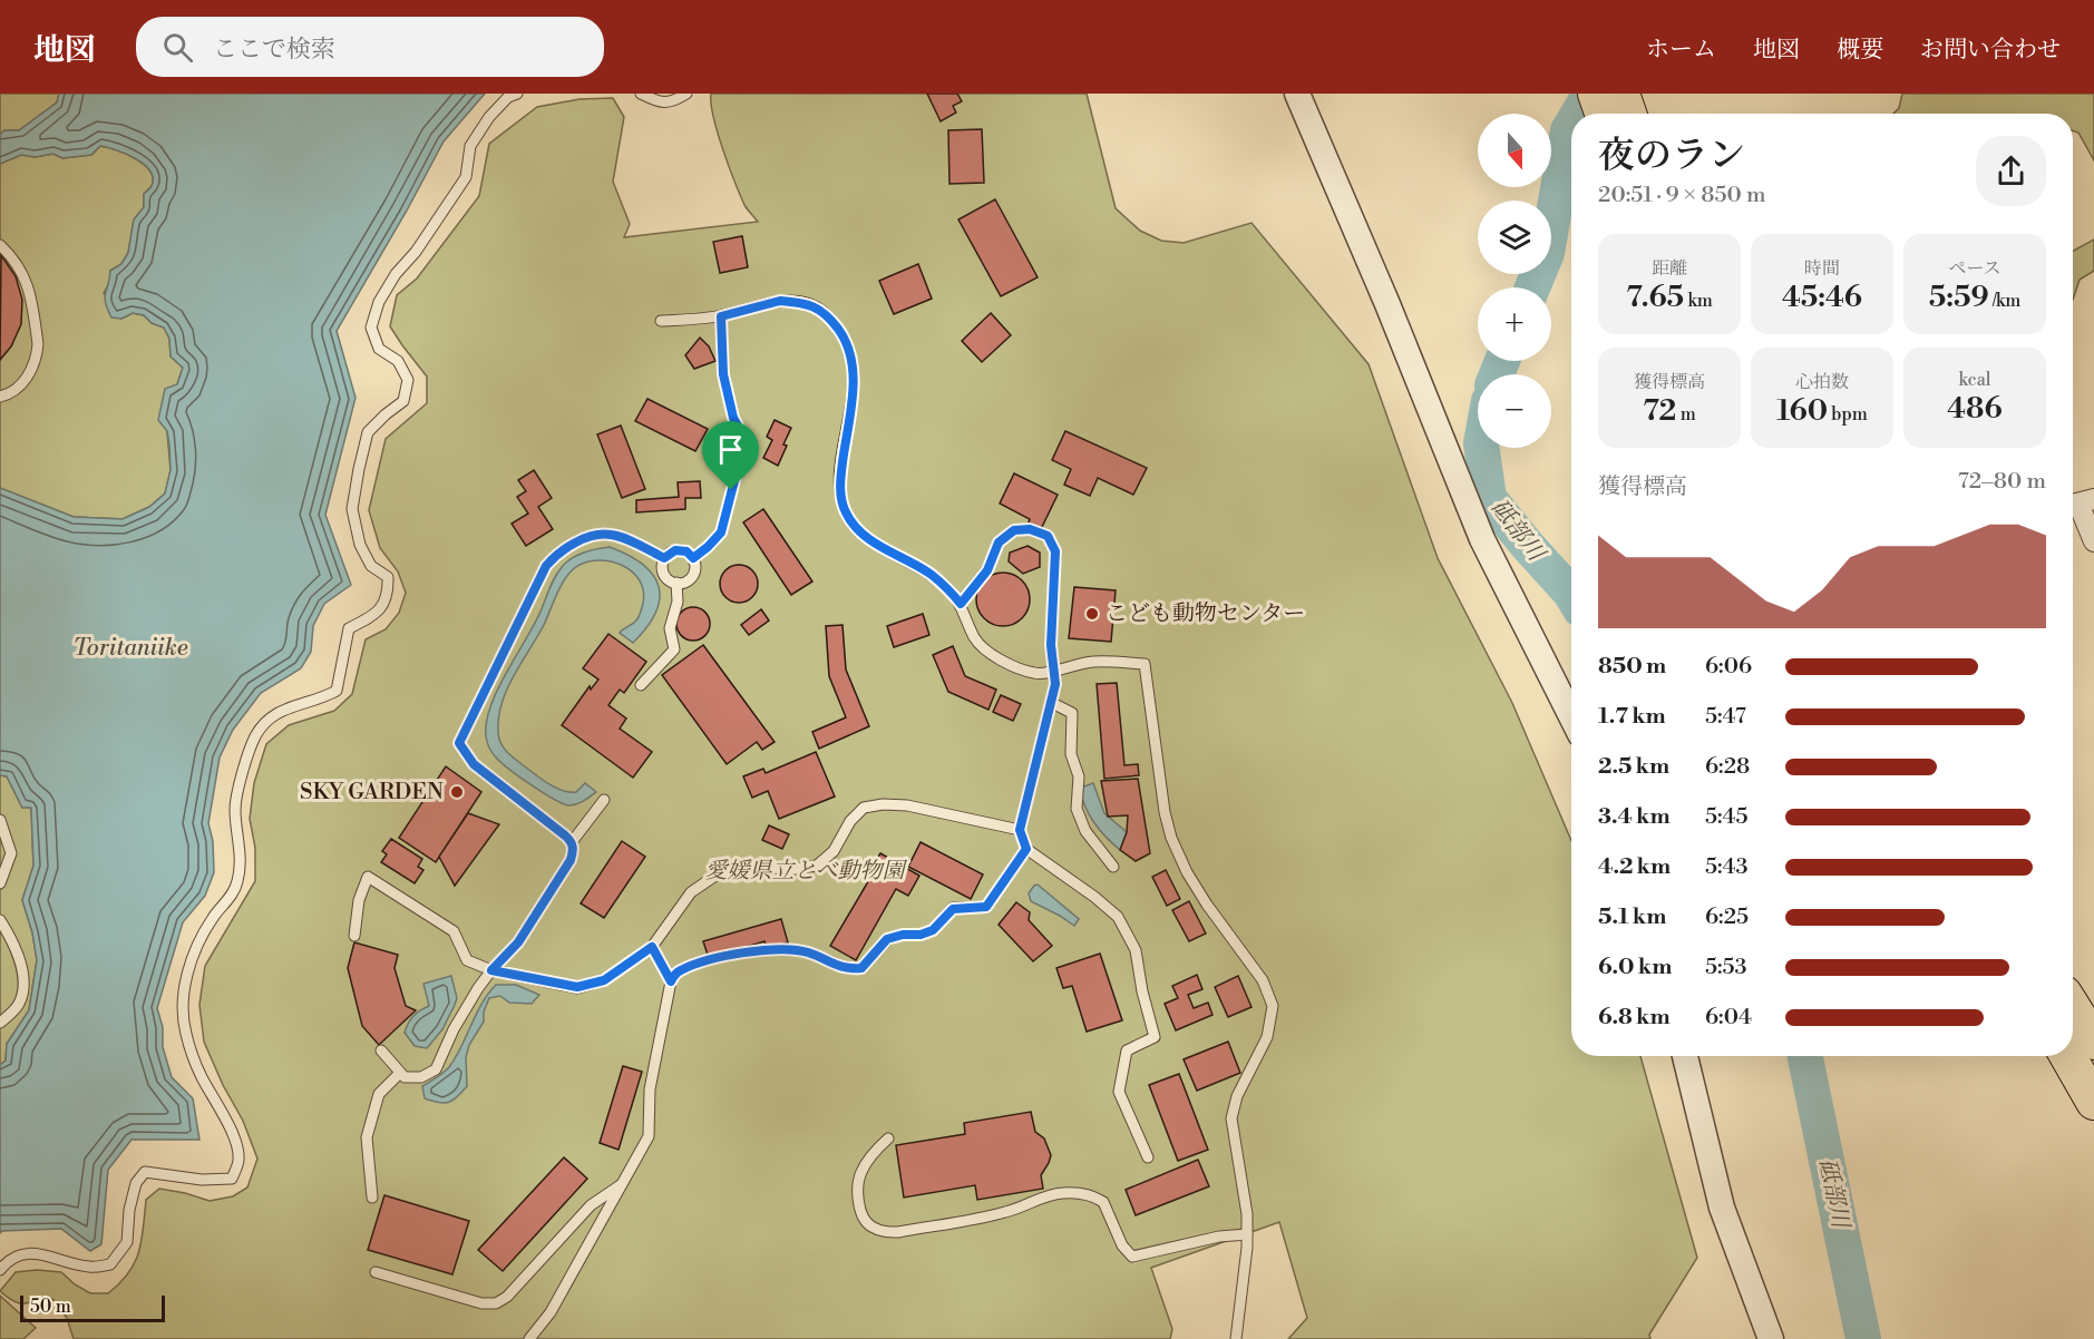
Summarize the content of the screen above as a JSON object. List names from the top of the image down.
{
  "water": ["砥部川", "Toritaniike"],
  "parks": ["愛媛県立とべ動物園"],
  "places": ["こども動物センター", "SKY GARDEN"],
  "scale_bar": "50 m",
  "north": "bottom",
  "page": {
    "header": "地図",
    "search": "ここで検索",
    "nav": [
      "ホーム",
      "地図",
      "概要",
      "お問い合わせ"
    ],
    "map_buttons": ["+", "−"],
    "heading": ["夜のラン", "20:51 · 9 × 850 m"],
    "stats": [
      ["距離", "7.65 km"],
      ["時間", "45:46"],
      ["ペース", "5:59 /km"],
      ["獲得標高", "72 m"],
      ["心拍数", "160 bpm"],
      ["kcal", "486"]
    ],
    "chart": ["獲得標高", "72–80 m"],
    "list": [
      {
        "name": "850 m",
        "note": "6:06"
      },
      {
        "name": "1.7 km",
        "note": "5:47"
      },
      {
        "name": "2.5 km",
        "note": "6:28"
      },
      {
        "name": "3.4 km",
        "note": "5:45"
      },
      {
        "name": "4.2 km",
        "note": "5:43"
      },
      {
        "name": "5.1 km",
        "note": "6:25"
      },
      {
        "name": "6.0 km",
        "note": "5:53"
      },
      {
        "name": "6.8 km",
        "note": "6:04"
      }
    ],
    "scale": "50 m"
  }
}
